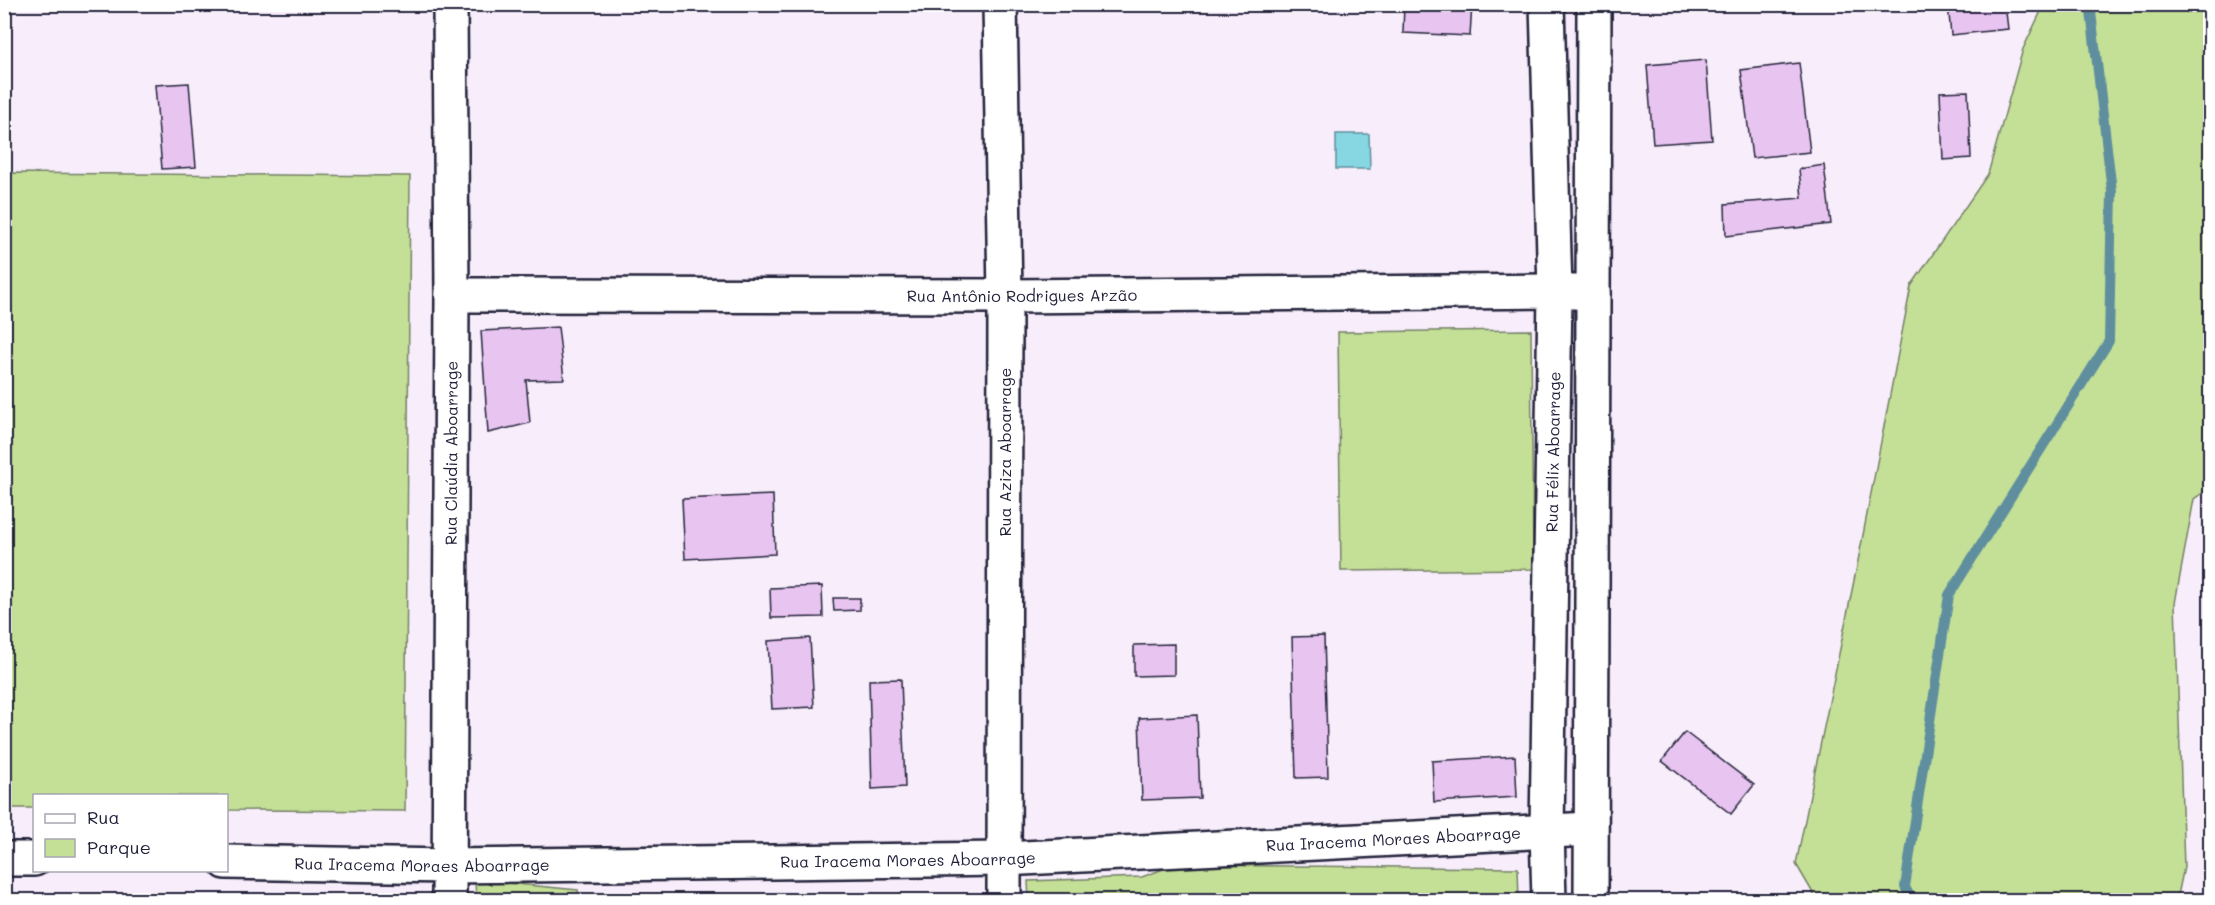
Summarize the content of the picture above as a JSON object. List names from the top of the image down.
{
  "streets": {
    "street": [
      "Rua Antônio Rodrigues Arzão",
      "Rua Claúdia Aboarrage",
      "Rua Aziza Aboarrage",
      "Rua Félix Aboarrage",
      "Rua Iracema Moraes Aboarrage"
    ]
  },
  "crossings": [
    ["Rua Antônio Rodrigues Arzão", "Rua Claúdia Aboarrage"],
    ["Rua Antônio Rodrigues Arzão", "Rua Aziza Aboarrage"],
    ["Rua Antônio Rodrigues Arzão", "Rua Félix Aboarrage"],
    ["Rua Claúdia Aboarrage", "Rua Iracema Moraes Aboarrage"],
    ["Rua Aziza Aboarrage", "Rua Iracema Moraes Aboarrage"],
    ["Rua Félix Aboarrage", "Rua Iracema Moraes Aboarrage"]
  ],
  "legend": ["Rua", "Parque"]
}
